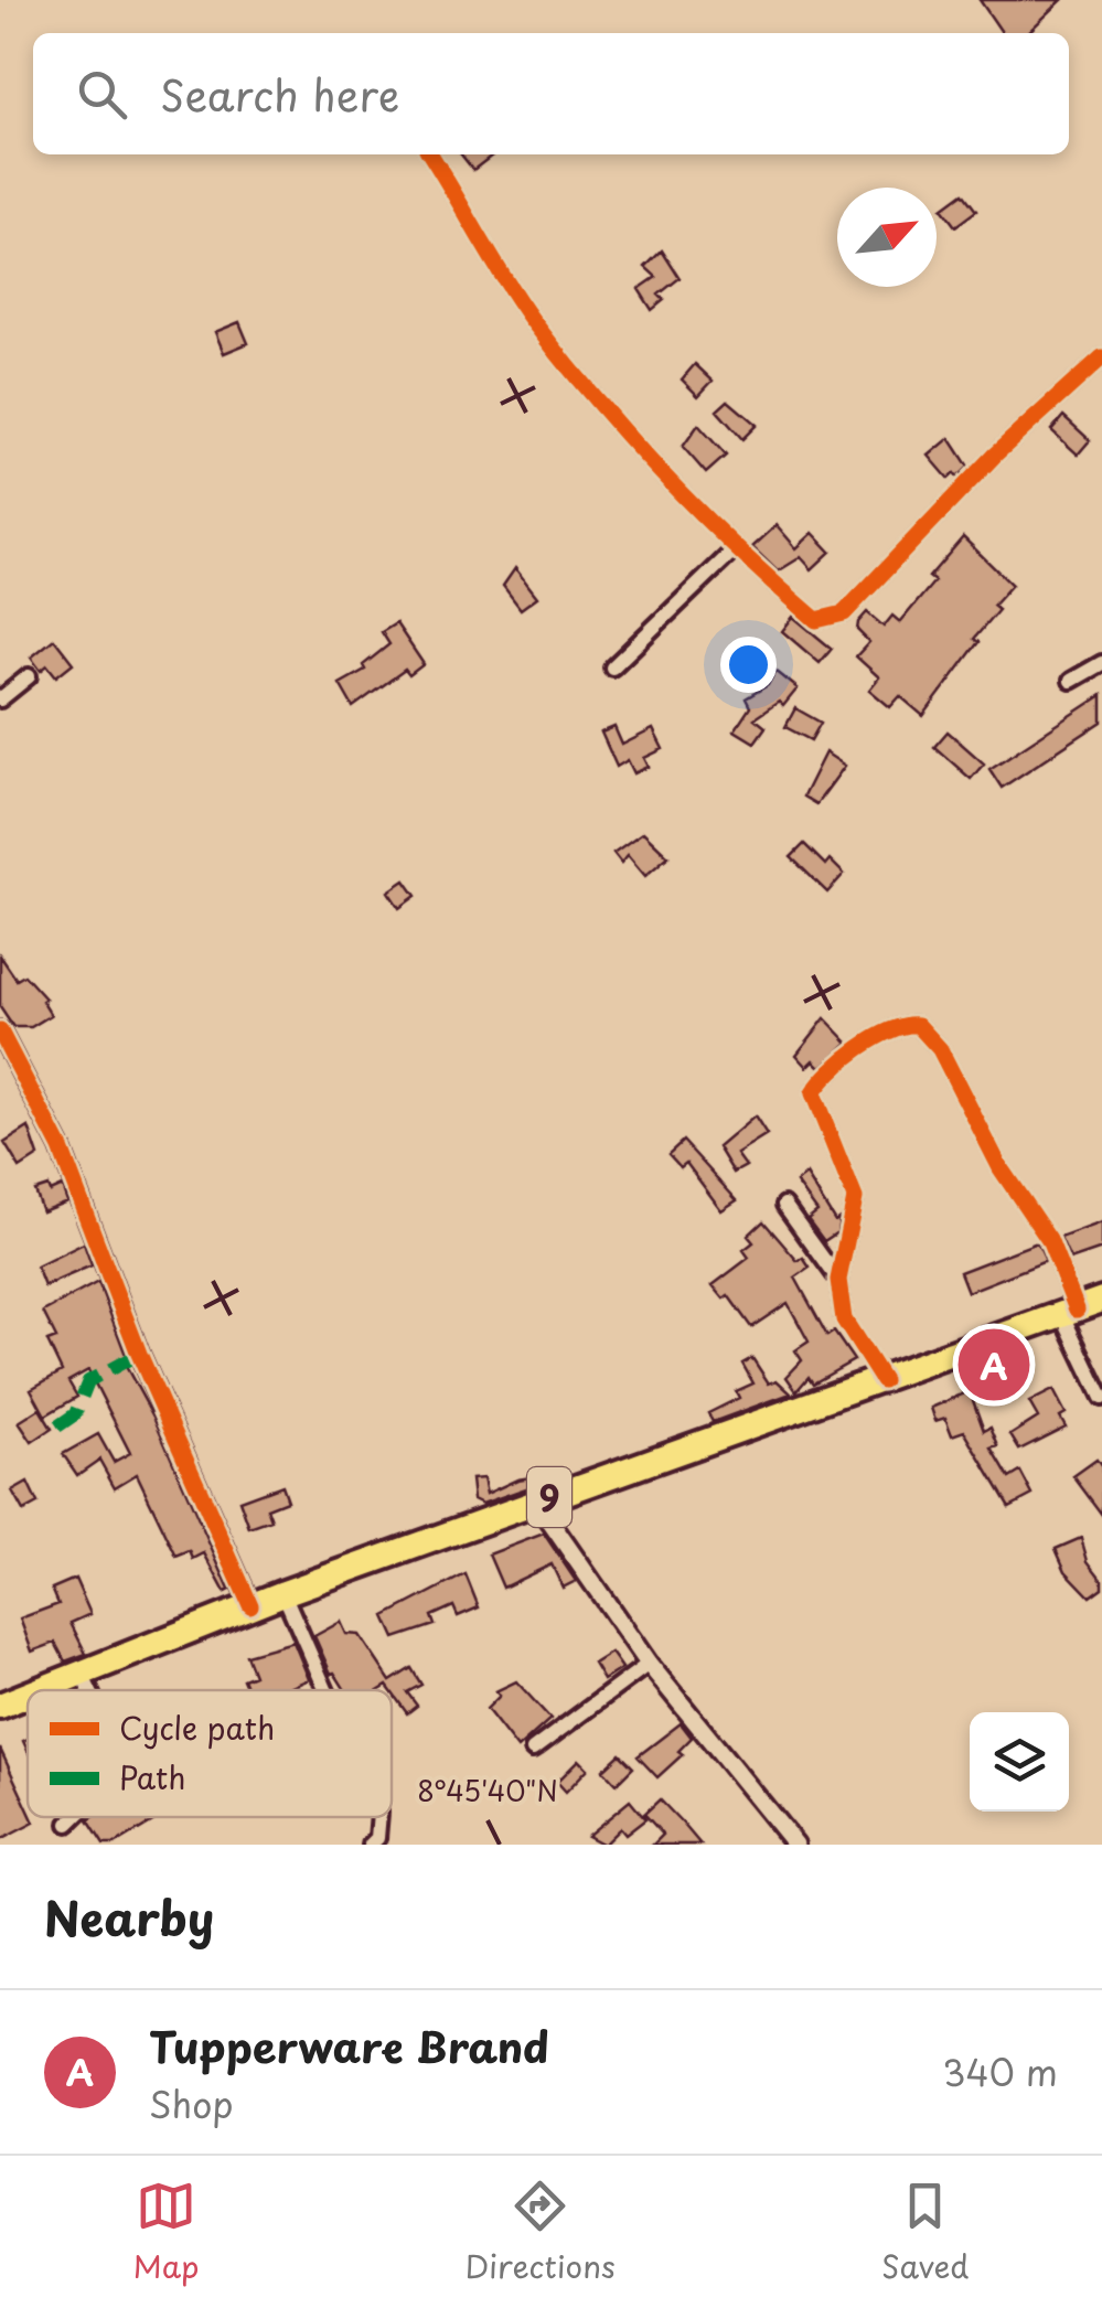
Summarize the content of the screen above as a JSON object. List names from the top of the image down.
{
  "streets": {
    "highway": ["9"]
  },
  "legend": ["Cycle path", "Path"],
  "north": "top right",
  "page": {
    "search": "Search here",
    "pins": "A",
    "heading": "Nearby",
    "list": [
      {
        "mark": "A",
        "name": "Tupperware Brand",
        "note": "Shop",
        "value": "340 m"
      }
    ],
    "nav": ["Map", "Directions", "Saved"]
  },
  "coordinates": ["8°45'40\"N"]
}
